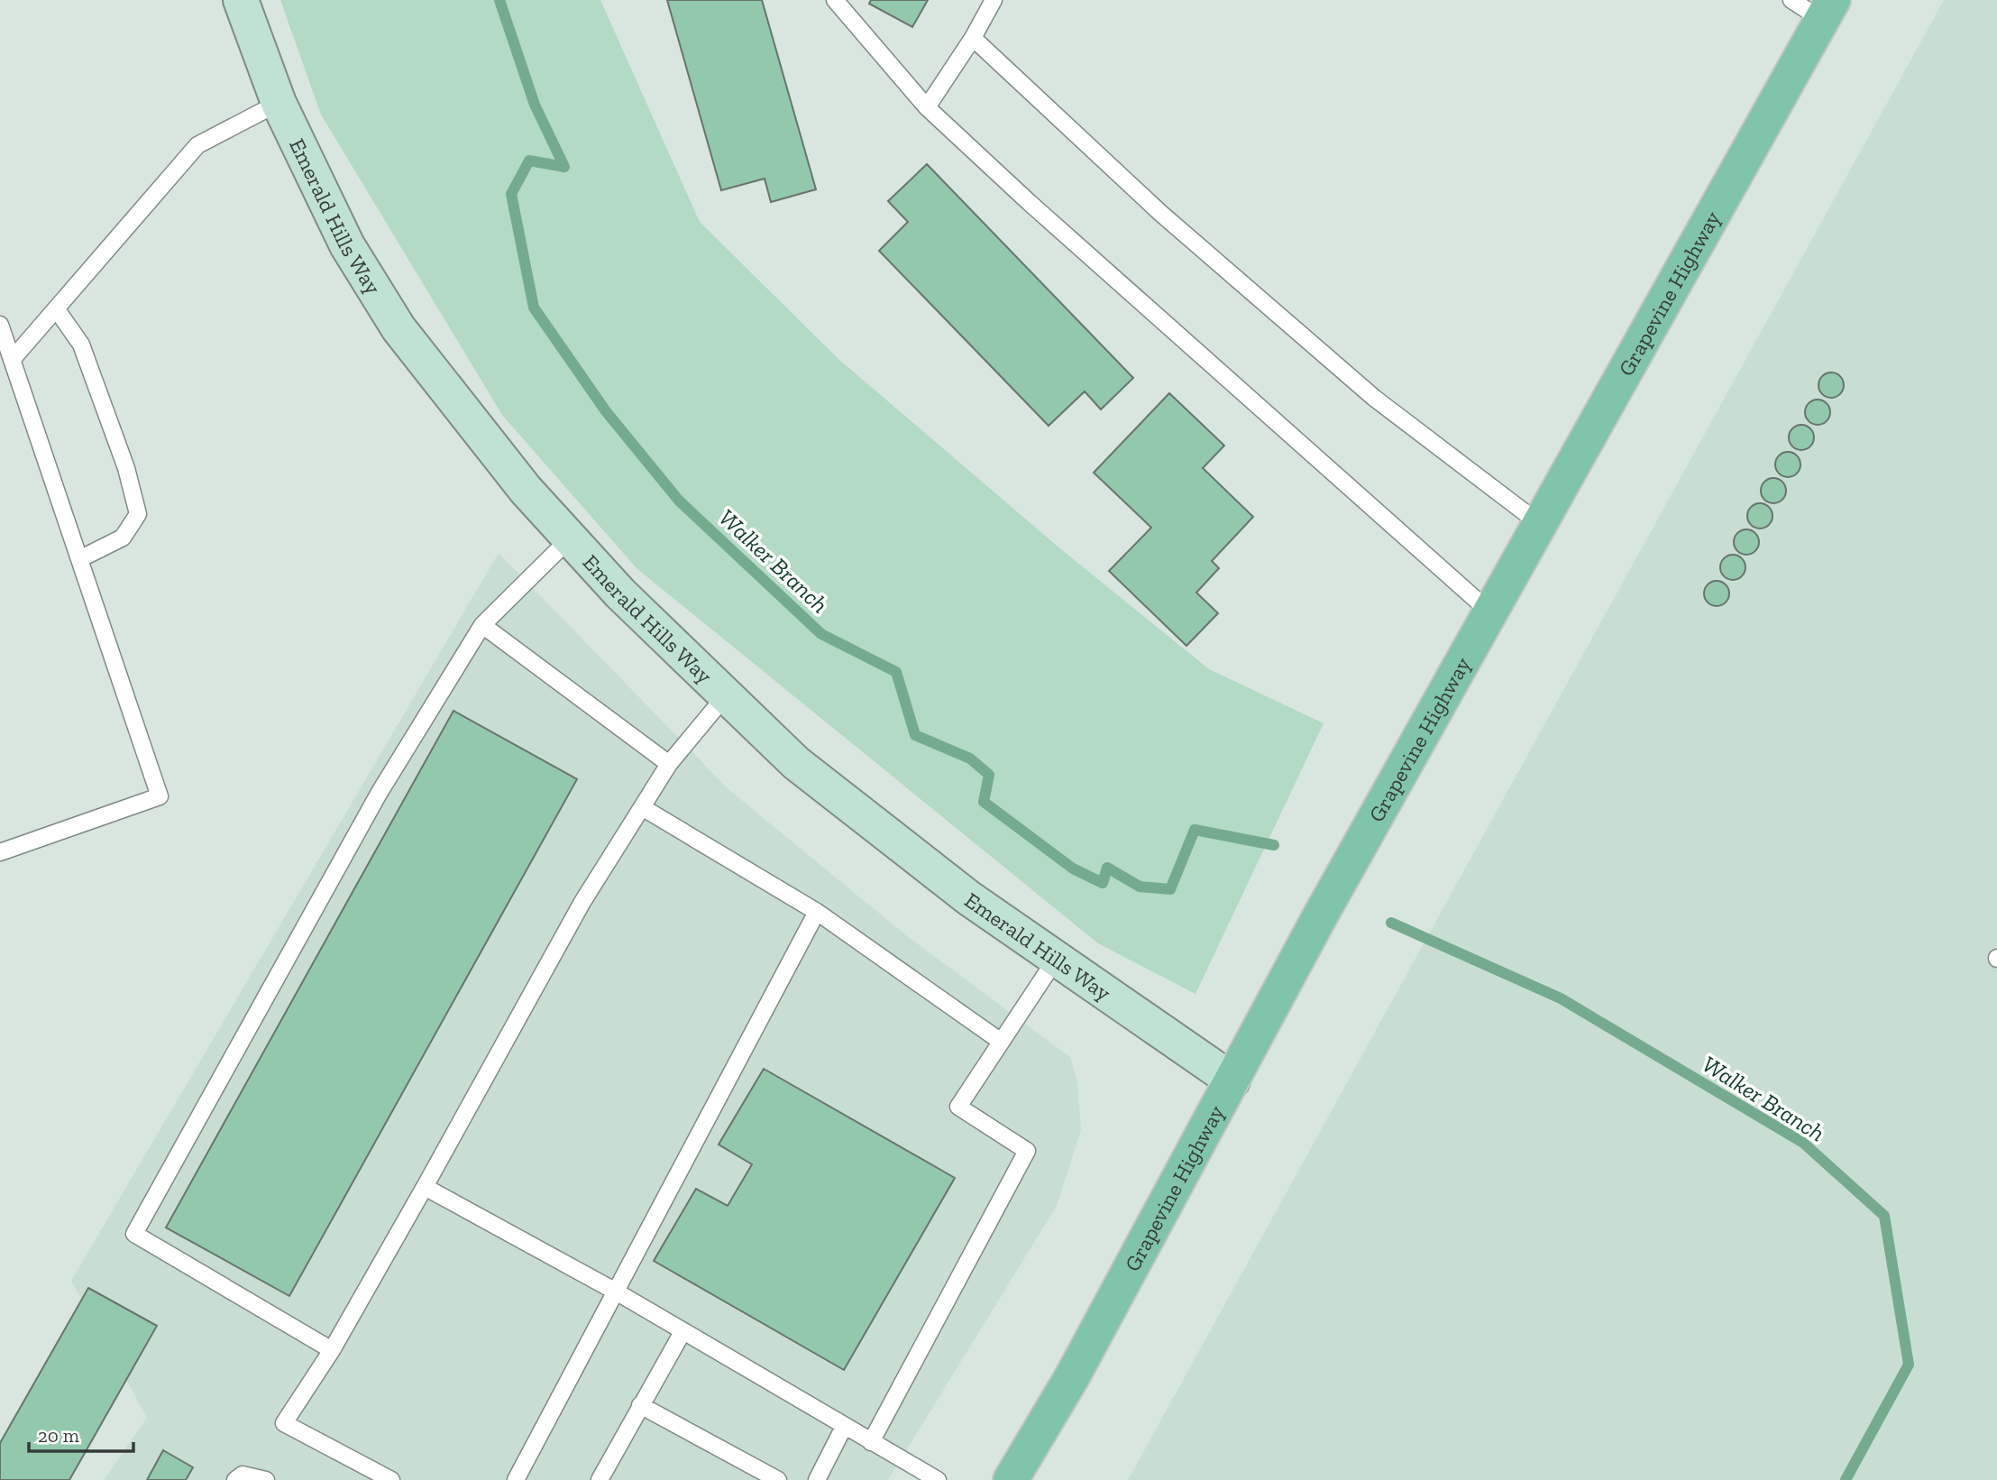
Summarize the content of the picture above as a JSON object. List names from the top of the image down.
{
  "streets": {
    "main road": ["Grapevine Highway"],
    "street": ["Emerald Hills Way"]
  },
  "crossings": [
    ["Emerald Hills Way", "Grapevine Highway"]
  ],
  "water": ["Walker Branch"],
  "scale_bar": "20 m"
}
